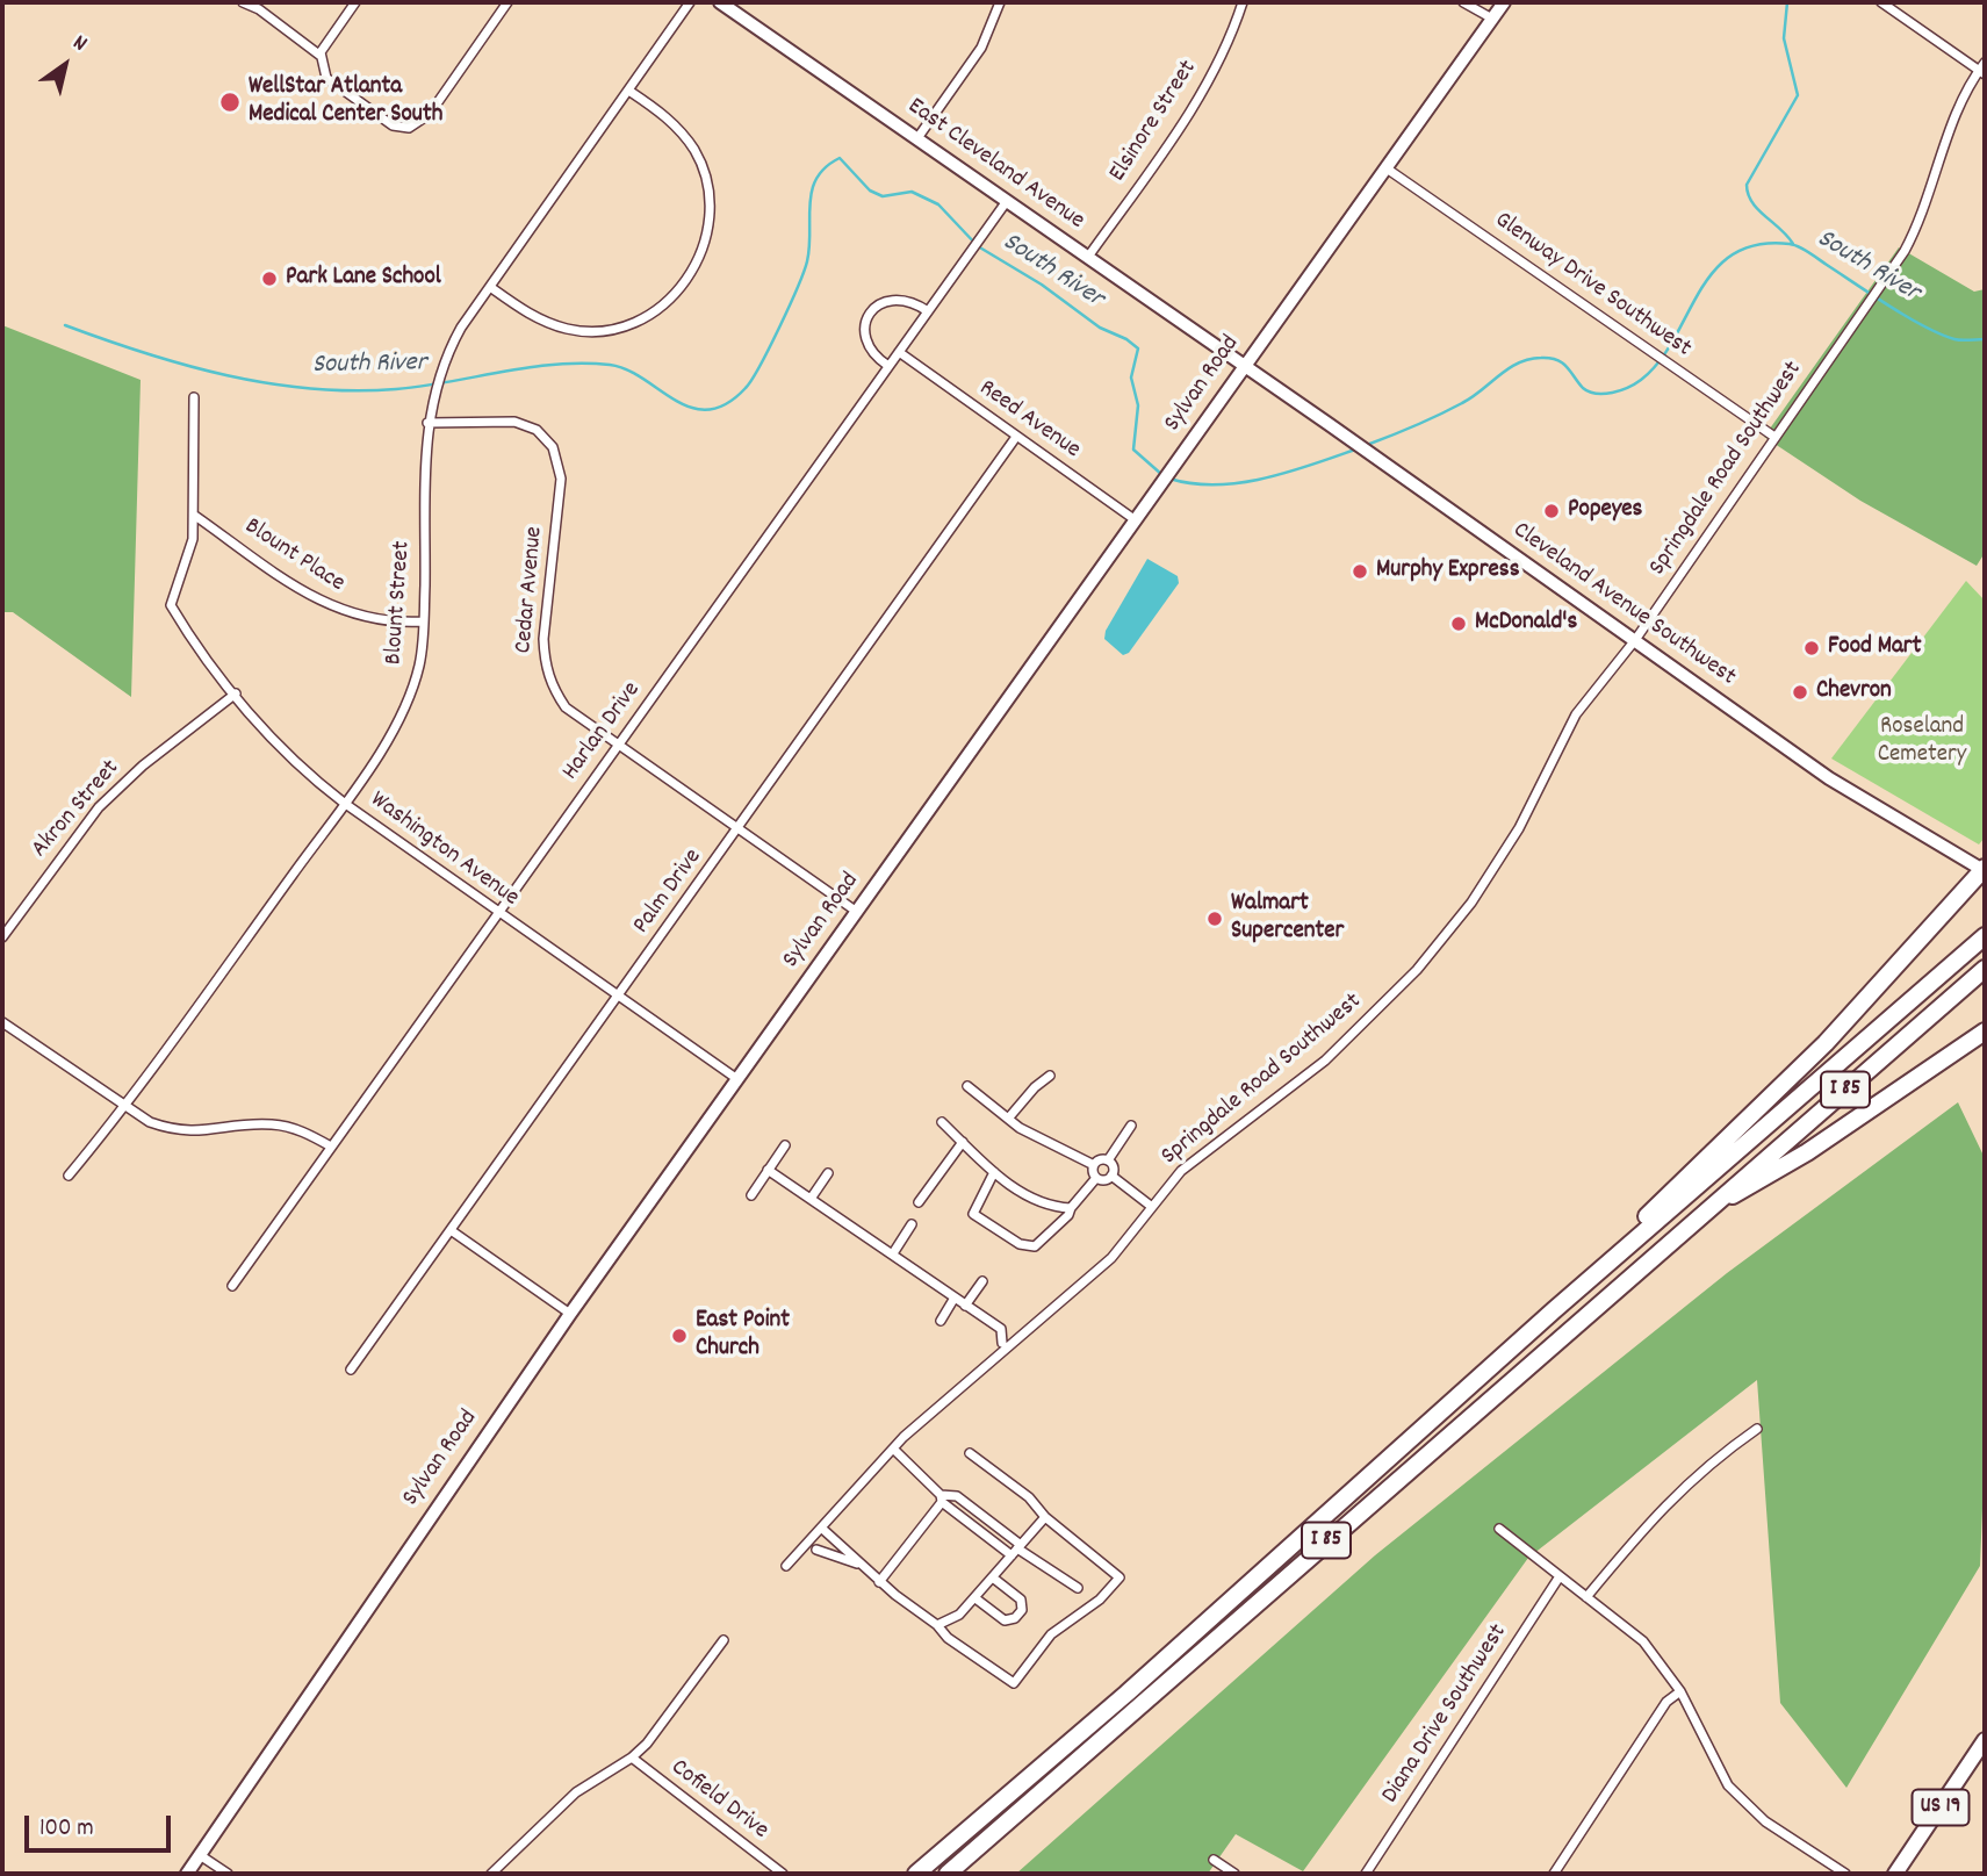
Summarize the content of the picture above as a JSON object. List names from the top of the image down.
{
  "streets": {
    "highway": ["I 85"],
    "main road": [
      "East Cleveland Avenue",
      "Sylvan Road",
      "Cleveland Avenue Southwest",
      "US 19"
    ],
    "street": [
      "Elsinore Street",
      "Glenway Drive Southwest",
      "Reed Avenue",
      "Springdale Road Southwest",
      "Blount Place",
      "Cedar Avenue",
      "Blount Street",
      "Harlan Drive",
      "Akron Street",
      "Washington Avenue",
      "Palm Drive",
      "Diana Drive Southwest",
      "Cofield Drive"
    ]
  },
  "crossings": [
    ["Elsinore Street", "East Cleveland Avenue"],
    ["East Cleveland Avenue", "Sylvan Road"],
    ["East Cleveland Avenue", "Cleveland Avenue Southwest"],
    ["East Cleveland Avenue", "Harlan Drive"],
    ["Glenway Drive Southwest", "Sylvan Road"],
    ["Glenway Drive Southwest", "Springdale Road Southwest"],
    ["Sylvan Road", "Reed Avenue"],
    ["Sylvan Road", "Cedar Avenue"],
    ["Sylvan Road", "Cleveland Avenue Southwest"],
    ["Sylvan Road", "Washington Avenue"],
    ["Reed Avenue", "Harlan Drive"],
    ["Reed Avenue", "Palm Drive"],
    ["Springdale Road Southwest", "Cleveland Avenue Southwest"],
    ["Blount Place", "Blount Street"],
    ["Blount Place", "Washington Avenue"],
    ["Cedar Avenue", "Blount Street"],
    ["Cedar Avenue", "Harlan Drive"],
    ["Cedar Avenue", "Palm Drive"],
    ["Blount Street", "Washington Avenue"],
    ["Harlan Drive", "Washington Avenue"],
    ["Akron Street", "Washington Avenue"],
    ["Washington Avenue", "Palm Drive"]
  ],
  "water": ["South River"],
  "parks": ["Roseland Cemetery"],
  "places": [
    "WellStar Atlanta Medical Center South",
    "Park Lane School",
    "Popeyes",
    "Murphy Express",
    "McDonald's",
    "Food Mart",
    "Chevron",
    "Walmart Supercenter",
    "East Point Church"
  ],
  "scale_bar": "100 m",
  "north": "top right"
}
